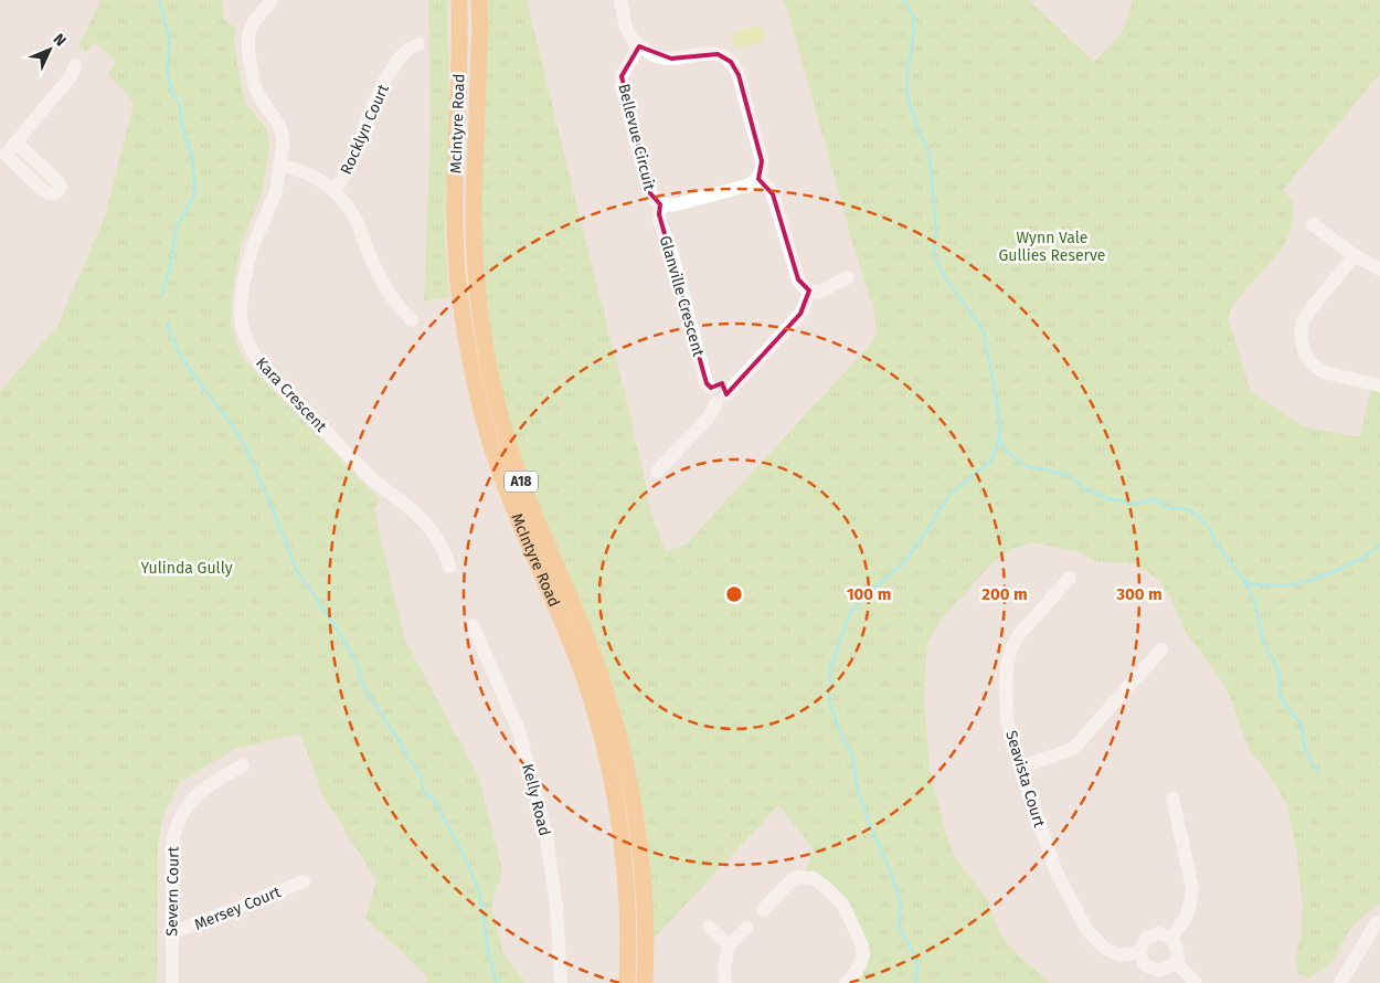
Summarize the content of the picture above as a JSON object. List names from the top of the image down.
{
  "streets": {
    "main road": ["McIntyre Road", "A18"],
    "street": [
      "Rocklyn Court",
      "Bellevue Circuit",
      "Glanville Crescent",
      "Kara Crescent",
      "Seavista Court",
      "Kelly Road",
      "Severn Court",
      "Mersey Court"
    ]
  },
  "crossings": [
    ["Bellevue Circuit", "Glanville Crescent"],
    ["Severn Court", "Mersey Court"]
  ],
  "parks": ["Wynn Vale Gullies Reserve", "Yulinda Gully"],
  "north": "top right",
  "rings": ["100 m", "200 m", "300 m"]
}
